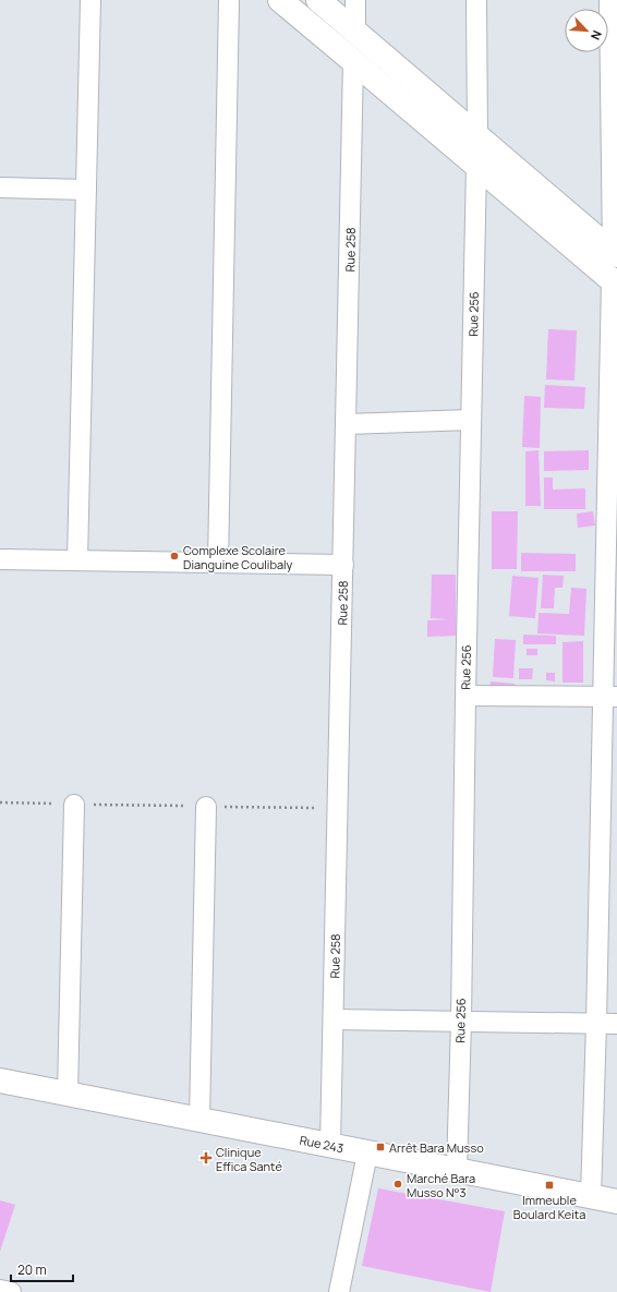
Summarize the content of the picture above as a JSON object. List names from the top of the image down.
{
  "streets": {
    "street": ["Rue 258", "Rue 256", "Rue 243"]
  },
  "crossings": [
    ["Rue 258", "Rue 243"],
    ["Rue 256", "Rue 243"]
  ],
  "places": {
    "other": ["Complexe Scolaire Dianguine Coulibaly", "Marché Bara Musso N°3"],
    "transit": ["Arrêt Bara Musso", "Immeuble Boulard Keita"],
    "health": ["Clinique Effica Santé"]
  },
  "scale_bar": "20 m",
  "north": "bottom right"
}
